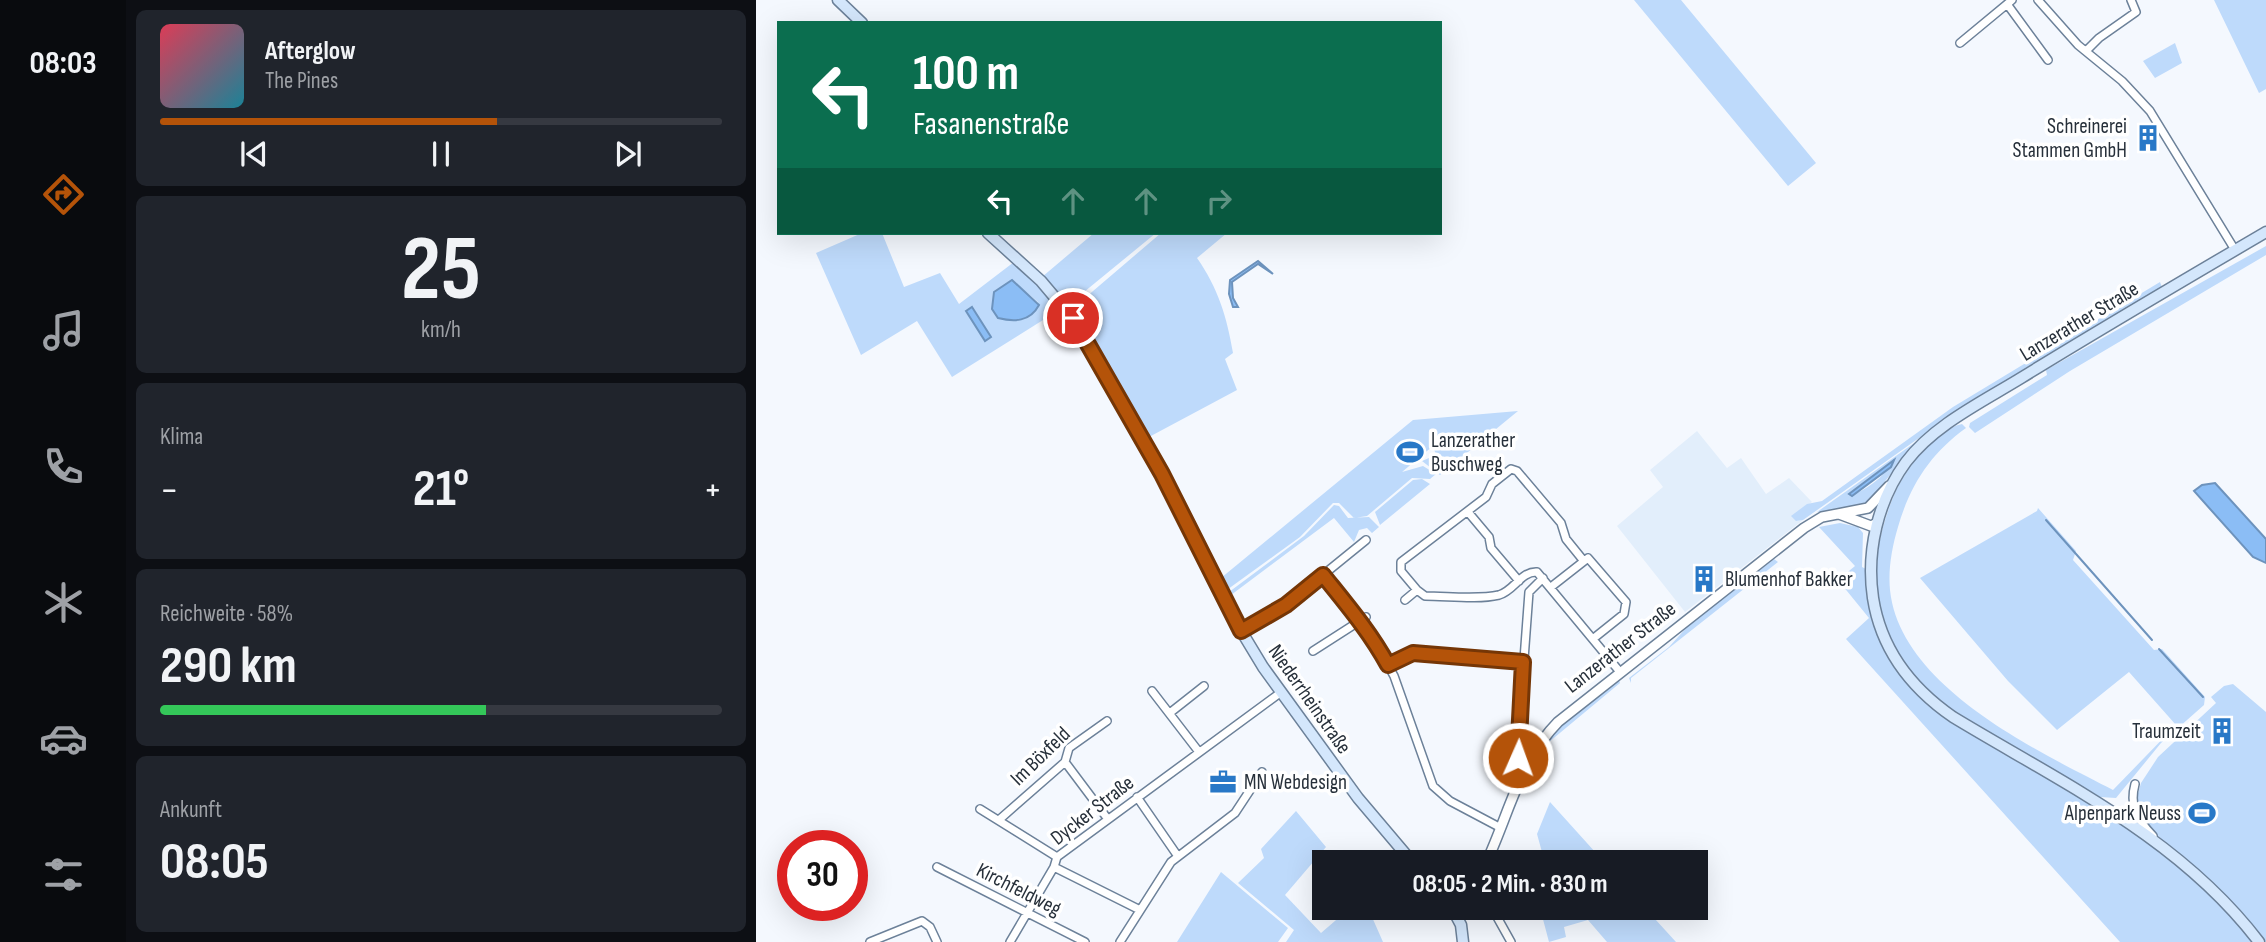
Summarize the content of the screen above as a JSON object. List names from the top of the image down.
{
  "streets": {
    "main road": ["Lanzerather Straße", "Niederrheinstraße"],
    "street": ["Im Böxfeld", "Dycker Straße", "Kirchfeldweg"]
  },
  "crossings": [
    ["Niederrheinstraße", "Dycker Straße"],
    ["Dycker Straße", "Kirchfeldweg"]
  ],
  "places": {
    "building": ["Schreinerei Stammen GmbH", "Blumenhof Bakker", "Traumzeit"],
    "sports": ["Lanzerather Buschweg", "Alpenpark Neuss"],
    "office": ["MN Webdesign"]
  },
  "page": {
    "tabs": "08:03",
    "turn": ["100 m", "Fasanenstraße"],
    "song": ["Afterglow", "The Pines"],
    "tile": [
      ["25", "km/h"],
      "Klima",
      ["Reichweite · 58%", "290 km"],
      ["Ankunft", "08:05"]
    ],
    "heat": ["−", "21°", "+"],
    "limit": "30",
    "trip": "08:05 · 2 Min. · 830 m"
  }
}
